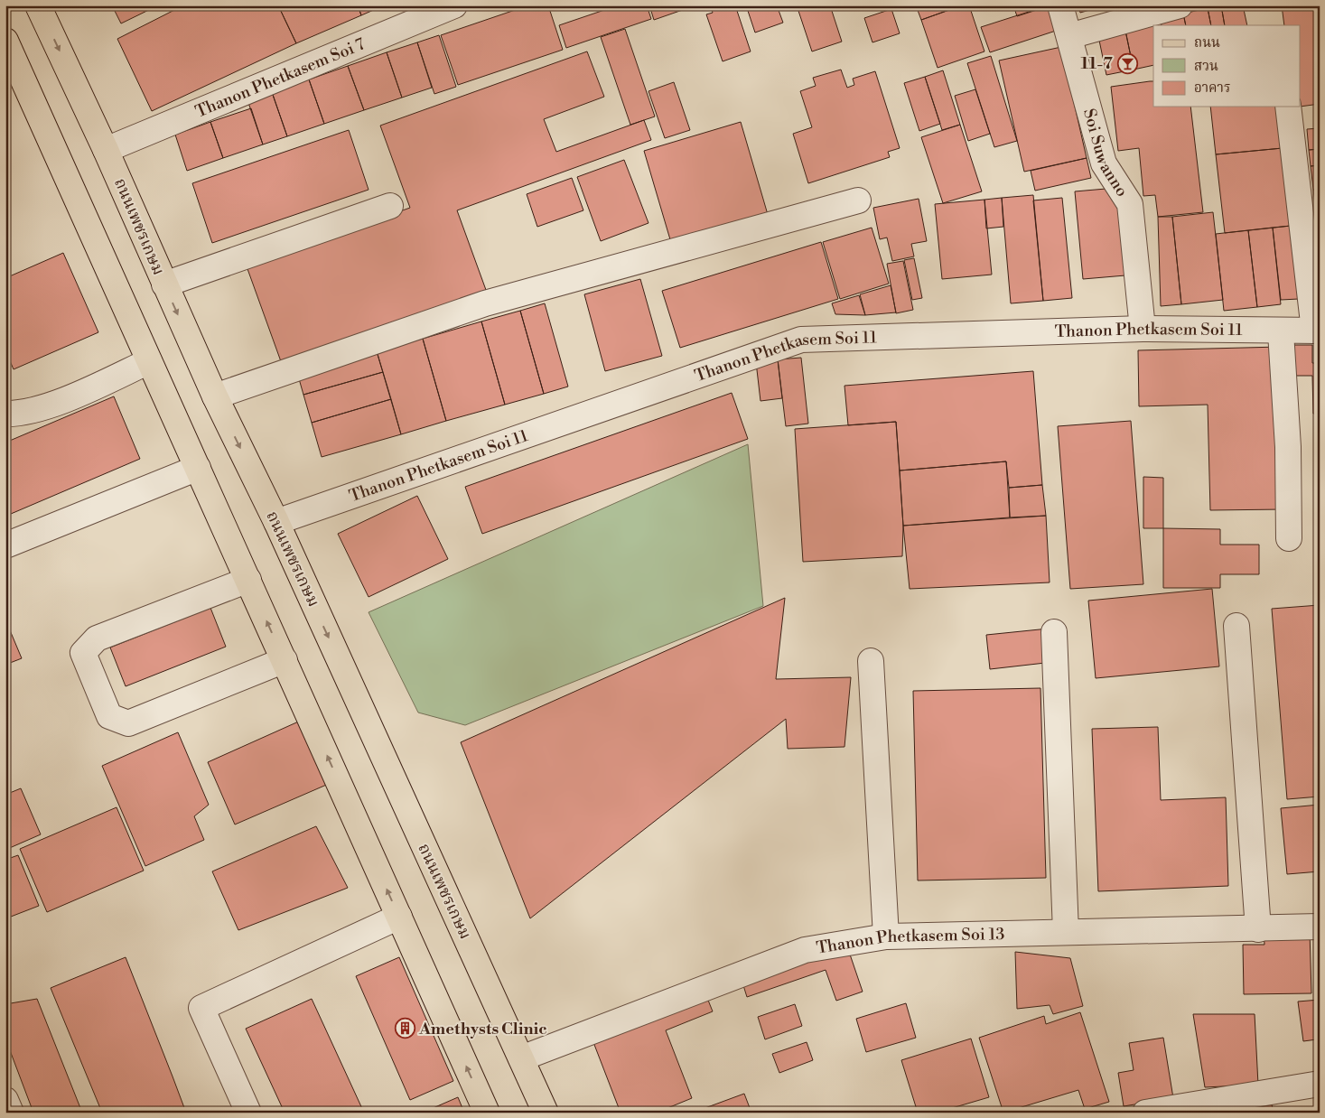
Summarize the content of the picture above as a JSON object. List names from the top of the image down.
{
  "streets": {
    "main road": ["ถนนเพชรเกษม"],
    "street": [
      "Thanon Phetkasem Soi 7",
      "Soi Suwanno",
      "Thanon Phetkasem Soi 11",
      "Thanon Phetkasem Soi 13"
    ]
  },
  "crossings": [
    ["Thanon Phetkasem Soi 7", "ถนนเพชรเกษม"],
    ["Soi Suwanno", "Thanon Phetkasem Soi 11"],
    ["ถนนเพชรเกษม", "Thanon Phetkasem Soi 11"],
    ["ถนนเพชรเกษม", "Thanon Phetkasem Soi 13"]
  ],
  "places": {
    "bar": ["11-7"],
    "building": ["Amethysts Clinic"]
  },
  "legend": ["ถนน", "สวน", "อาคาร"]
}
